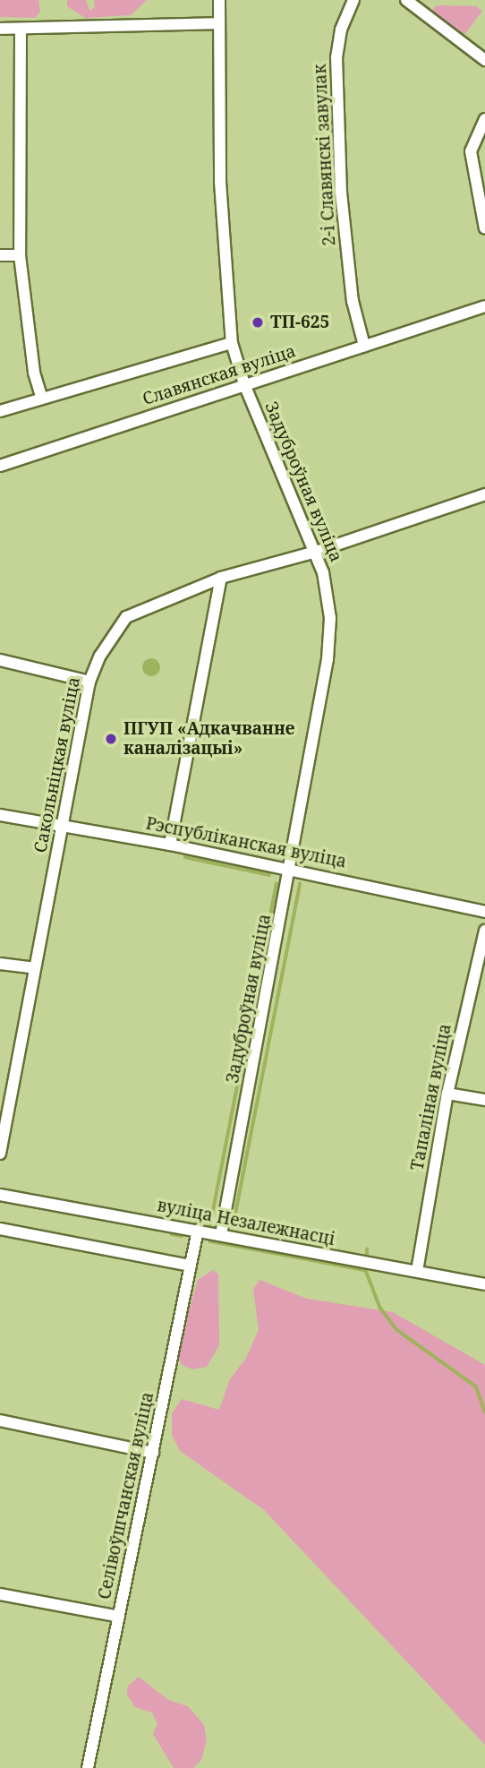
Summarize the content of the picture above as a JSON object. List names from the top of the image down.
{
  "streets": {
    "street": [
      "2-і Славянскі завулак",
      "Славянская вуліца",
      "Задуброўная вуліца",
      "Сакольніцкая вуліца",
      "Рэспубліканская вуліца",
      "Тапаліная вуліца",
      "вуліца Незалежнасці",
      "Селівоўшчанская вуліца"
    ]
  },
  "crossings": [
    ["2-і Славянскі завулак", "Славянская вуліца"],
    ["Славянская вуліца", "Задуброўная вуліца"],
    ["Задуброўная вуліца", "Сакольніцкая вуліца"],
    ["Задуброўная вуліца", "Рэспубліканская вуліца"],
    ["Задуброўная вуліца", "вуліца Незалежнасці"],
    ["Сакольніцкая вуліца", "Рэспубліканская вуліца"],
    ["Тапаліная вуліца", "вуліца Незалежнасці"],
    ["вуліца Незалежнасці", "Селівоўшчанская вуліца"]
  ],
  "places": ["ТП-625", "ПГУП «Адкачванне каналізацыі»"]
}
